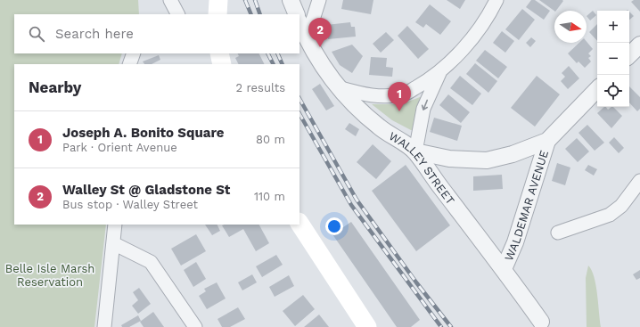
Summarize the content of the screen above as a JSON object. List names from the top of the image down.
{
  "streets": {
    "street": ["WALLEY STREET", "WALDEMAR AVENUE"]
  },
  "crossings": [
    ["WALLEY STREET", "WALDEMAR AVENUE"]
  ],
  "parks": ["Belle Isle Marsh Reservation"],
  "north": "right",
  "page": {
    "map_buttons": ["+", "−"],
    "search": "Search here",
    "pins": ["2", "1"],
    "heading": ["Nearby", "2 results"],
    "list": [
      {
        "mark": "1",
        "name": "Joseph A. Bonito Square",
        "note": "Park · Orient Avenue",
        "value": "80 m"
      },
      {
        "mark": "2",
        "name": "Walley St @ Gladstone St",
        "note": "Bus stop · Walley Street",
        "value": "110 m"
      }
    ]
  }
}
